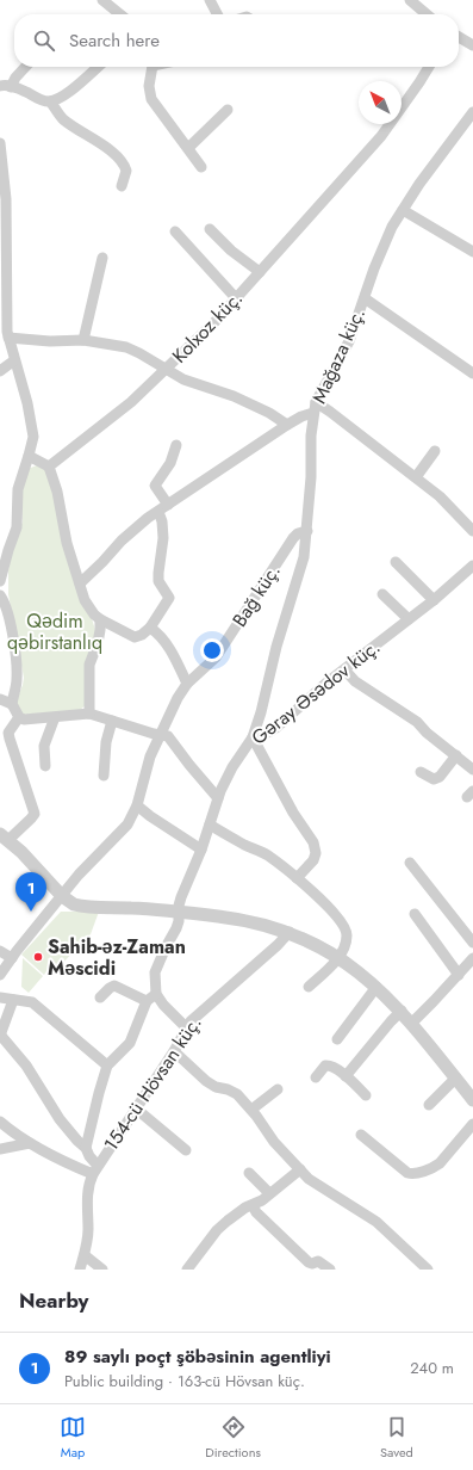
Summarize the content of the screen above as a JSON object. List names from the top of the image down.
{
  "streets": {
    "street": [
      "Kolxoz küç.",
      "Mağaza küç.",
      "Bağ küç.",
      "Gəray Əsədov küç.",
      "154-cü Hövsan küç."
    ]
  },
  "crossings": [
    ["Mağaza küç.", "Bağ küç."],
    ["Mağaza küç.", "Gəray Əsədov küç."]
  ],
  "parks": ["Qədim qəbirstanlıq"],
  "places": ["Sahib-əz-Zaman Məscidi"],
  "north": "top left",
  "page": {
    "search": "Search here",
    "pins": "1",
    "heading": "Nearby",
    "list": [
      {
        "mark": "1",
        "name": "89 saylı poçt şöbəsinin agentliyi",
        "note": "Public building · 163-cü Hövsan küç.",
        "value": "240 m"
      }
    ],
    "nav": ["Map", "Directions", "Saved"]
  }
}
